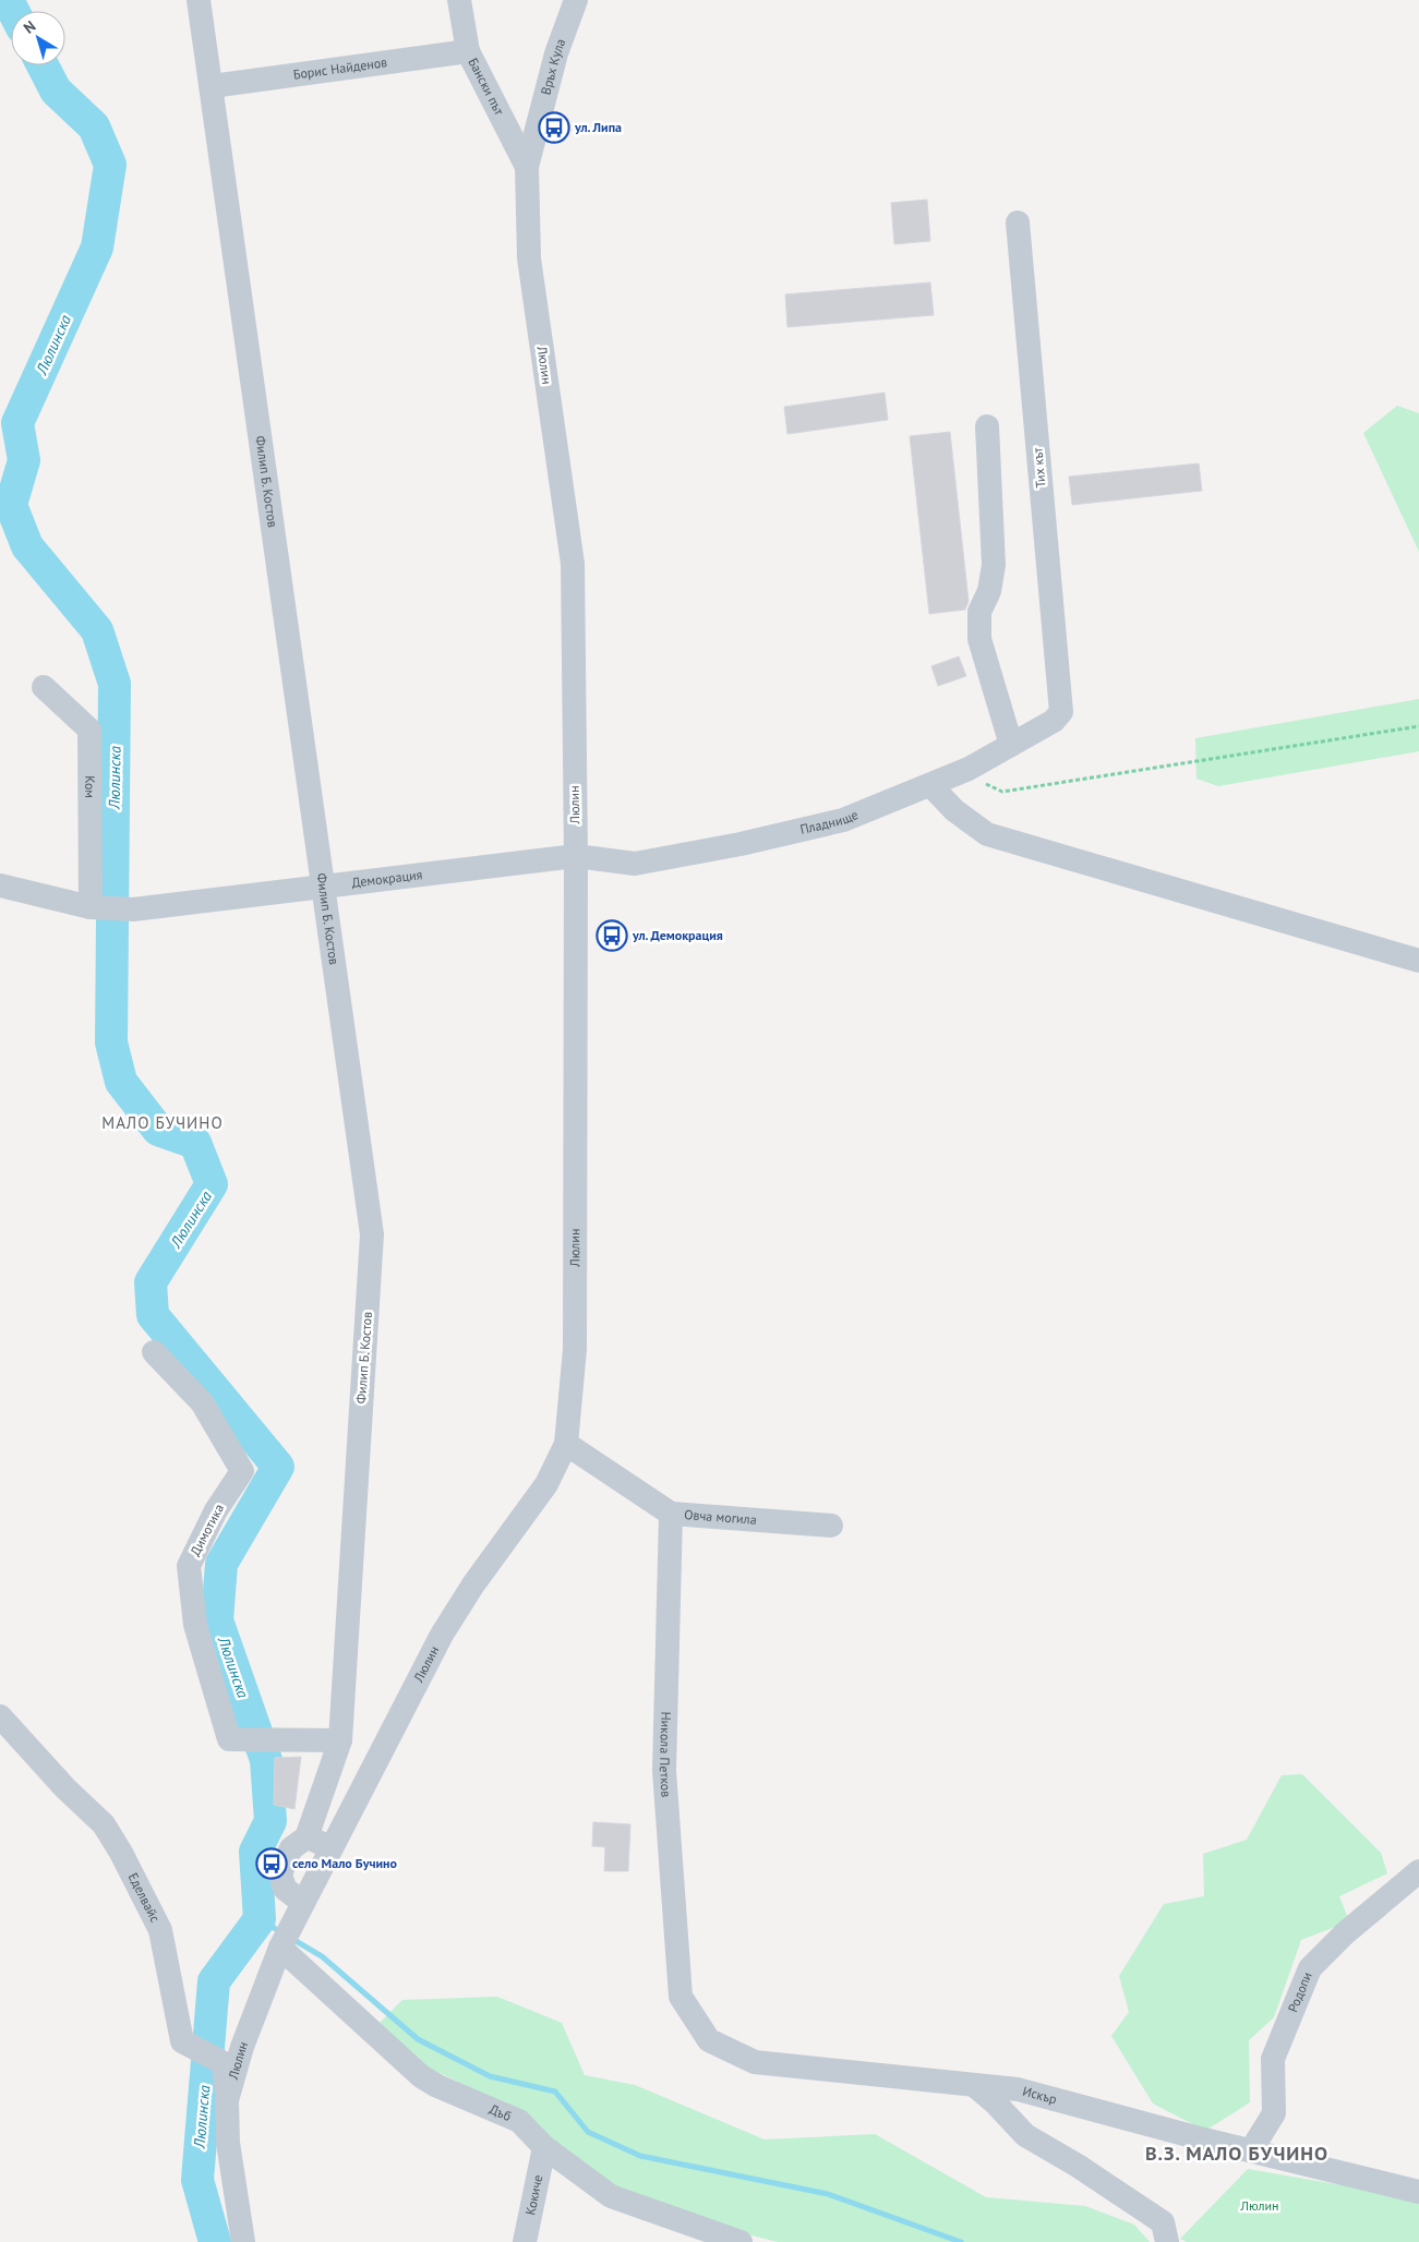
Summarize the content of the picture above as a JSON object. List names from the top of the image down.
{
  "streets": {
    "street": [
      "Връх Кула",
      "Борис Найденов",
      "Бански път",
      "Люлин",
      "Тих кът",
      "Филип Б. Костов",
      "Ком",
      "Пладнище",
      "Демокрация",
      "Овча могила",
      "Димотика",
      "Никола Петков",
      "Еделвайс",
      "Родопи",
      "Искър",
      "Дъб",
      "Кокиче"
    ]
  },
  "crossings": [
    ["Връх Кула", "Бански път"],
    ["Връх Кула", "Люлин"],
    ["Борис Найденов", "Бански път"],
    ["Борис Найденов", "Филип Б. Костов"],
    ["Бански път", "Люлин"],
    ["Люлин", "Пладнище"],
    ["Люлин", "Демокрация"],
    ["Люлин", "Овча могила"],
    ["Люлин", "Еделвайс"],
    ["Люлин", "Дъб"],
    ["Тих кът", "Пладнище"],
    ["Филип Б. Костов", "Демокрация"],
    ["Филип Б. Костов", "Димотика"],
    ["Ком", "Демокрация"],
    ["Пладнище", "Демокрация"],
    ["Овча могила", "Никола Петков"],
    ["Никола Петков", "Искър"],
    ["Родопи", "Искър"],
    ["Дъб", "Кокиче"]
  ],
  "districts": ["МАЛО БУЧИНО", "В.З. МАЛО БУЧИНО"],
  "water": ["Люлинска"],
  "parks": ["Люлин"],
  "places": {
    "bus stop": ["ул. Липа", "ул. Демокрация", "село Мало Бучино"]
  },
  "north": "top left"
}
